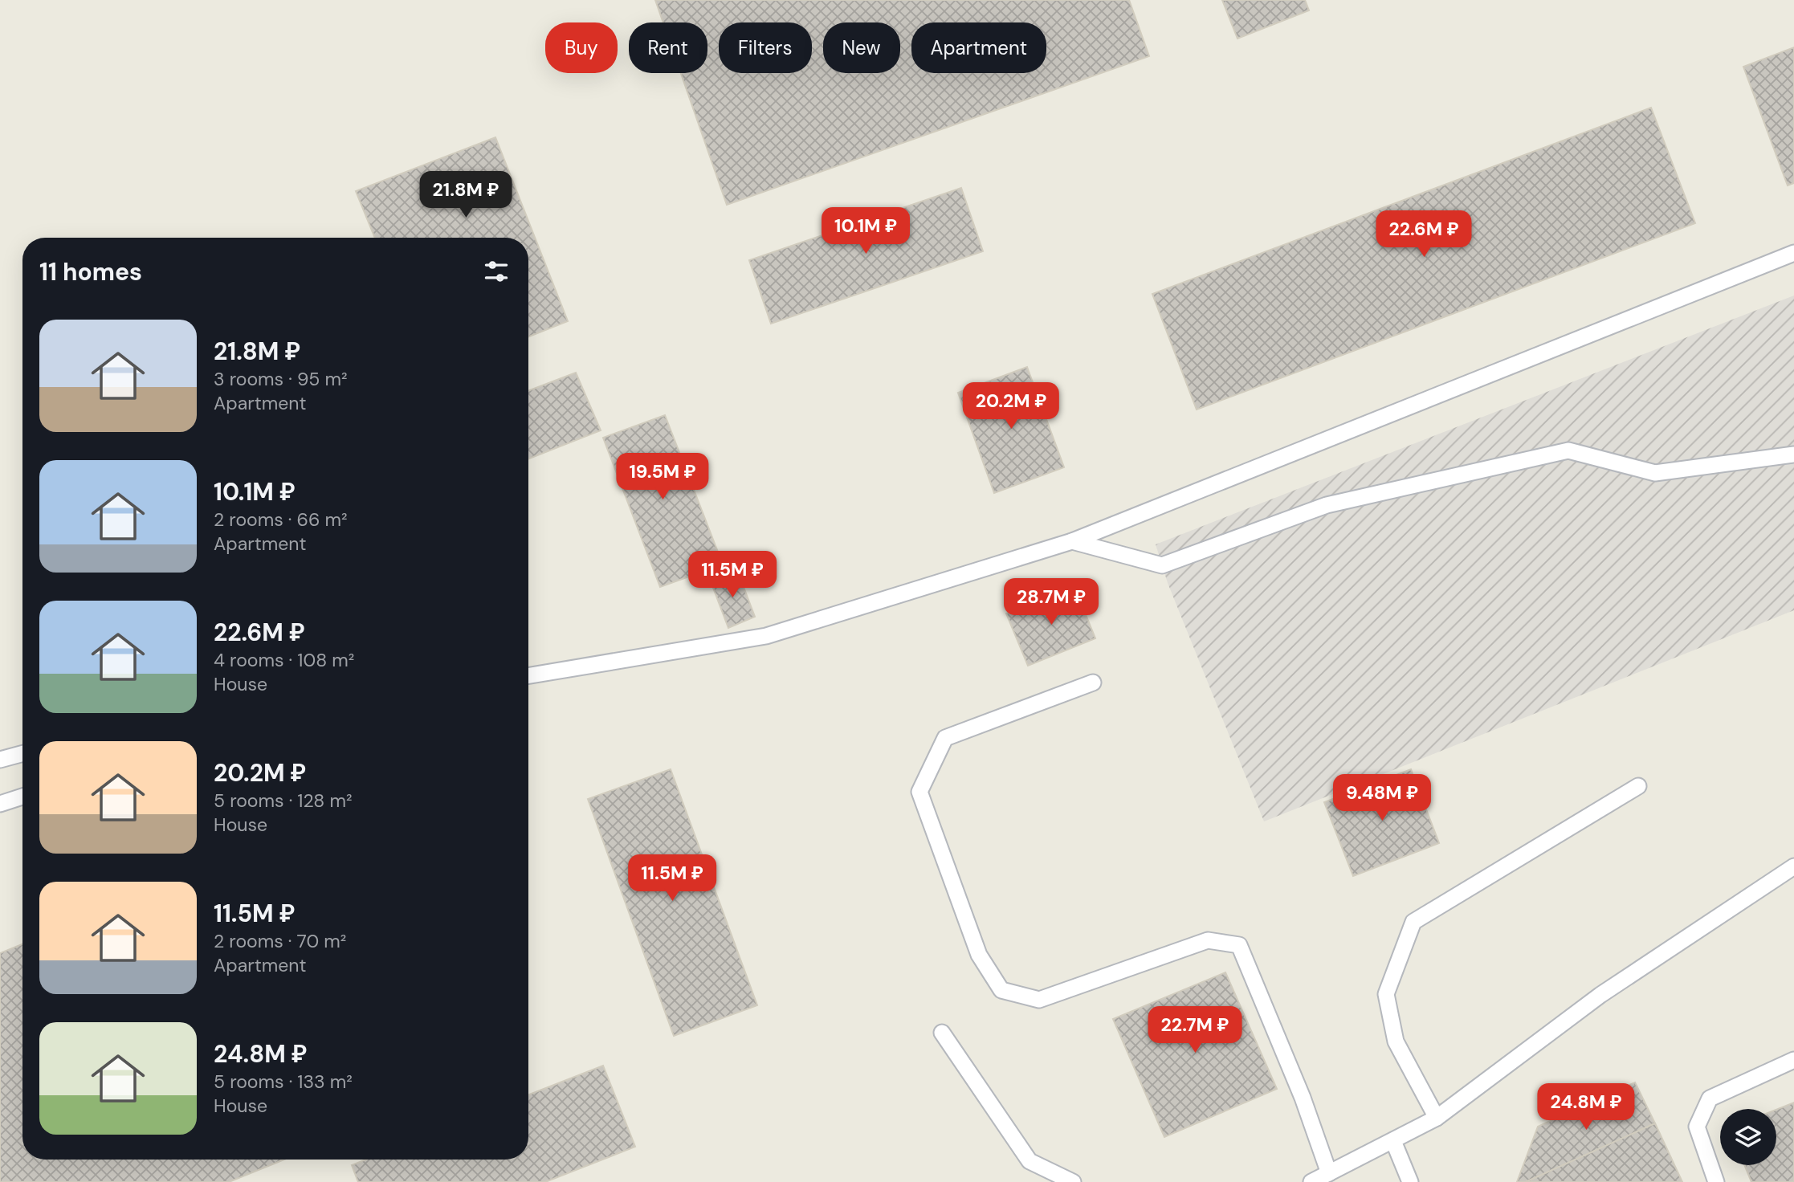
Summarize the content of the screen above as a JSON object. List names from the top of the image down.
{
  "page": {
    "chip": [
      "Buy",
      "Rent",
      "Filters",
      "New",
      "Apartment"
    ],
    "price": [
      "21.8M ₽",
      "10.1M ₽",
      "22.6M ₽",
      "20.2M ₽",
      "19.5M ₽",
      "11.5M ₽",
      "28.7M ₽",
      "9.48M ₽",
      "11.5M ₽",
      "22.7M ₽",
      "24.8M ₽"
    ],
    "heading": "11 homes",
    "list": [
      {
        "name": "21.8M ₽",
        "note": "3 rooms · 95 m² · Apartment"
      },
      {
        "name": "10.1M ₽",
        "note": "2 rooms · 66 m² · Apartment"
      },
      {
        "name": "22.6M ₽",
        "note": "4 rooms · 108 m² · House"
      },
      {
        "name": "20.2M ₽",
        "note": "5 rooms · 128 m² · House"
      },
      {
        "name": "11.5M ₽",
        "note": "2 rooms · 70 m² · Apartment"
      },
      {
        "name": "24.8M ₽",
        "note": "5 rooms · 133 m² · House"
      }
    ]
  }
}
